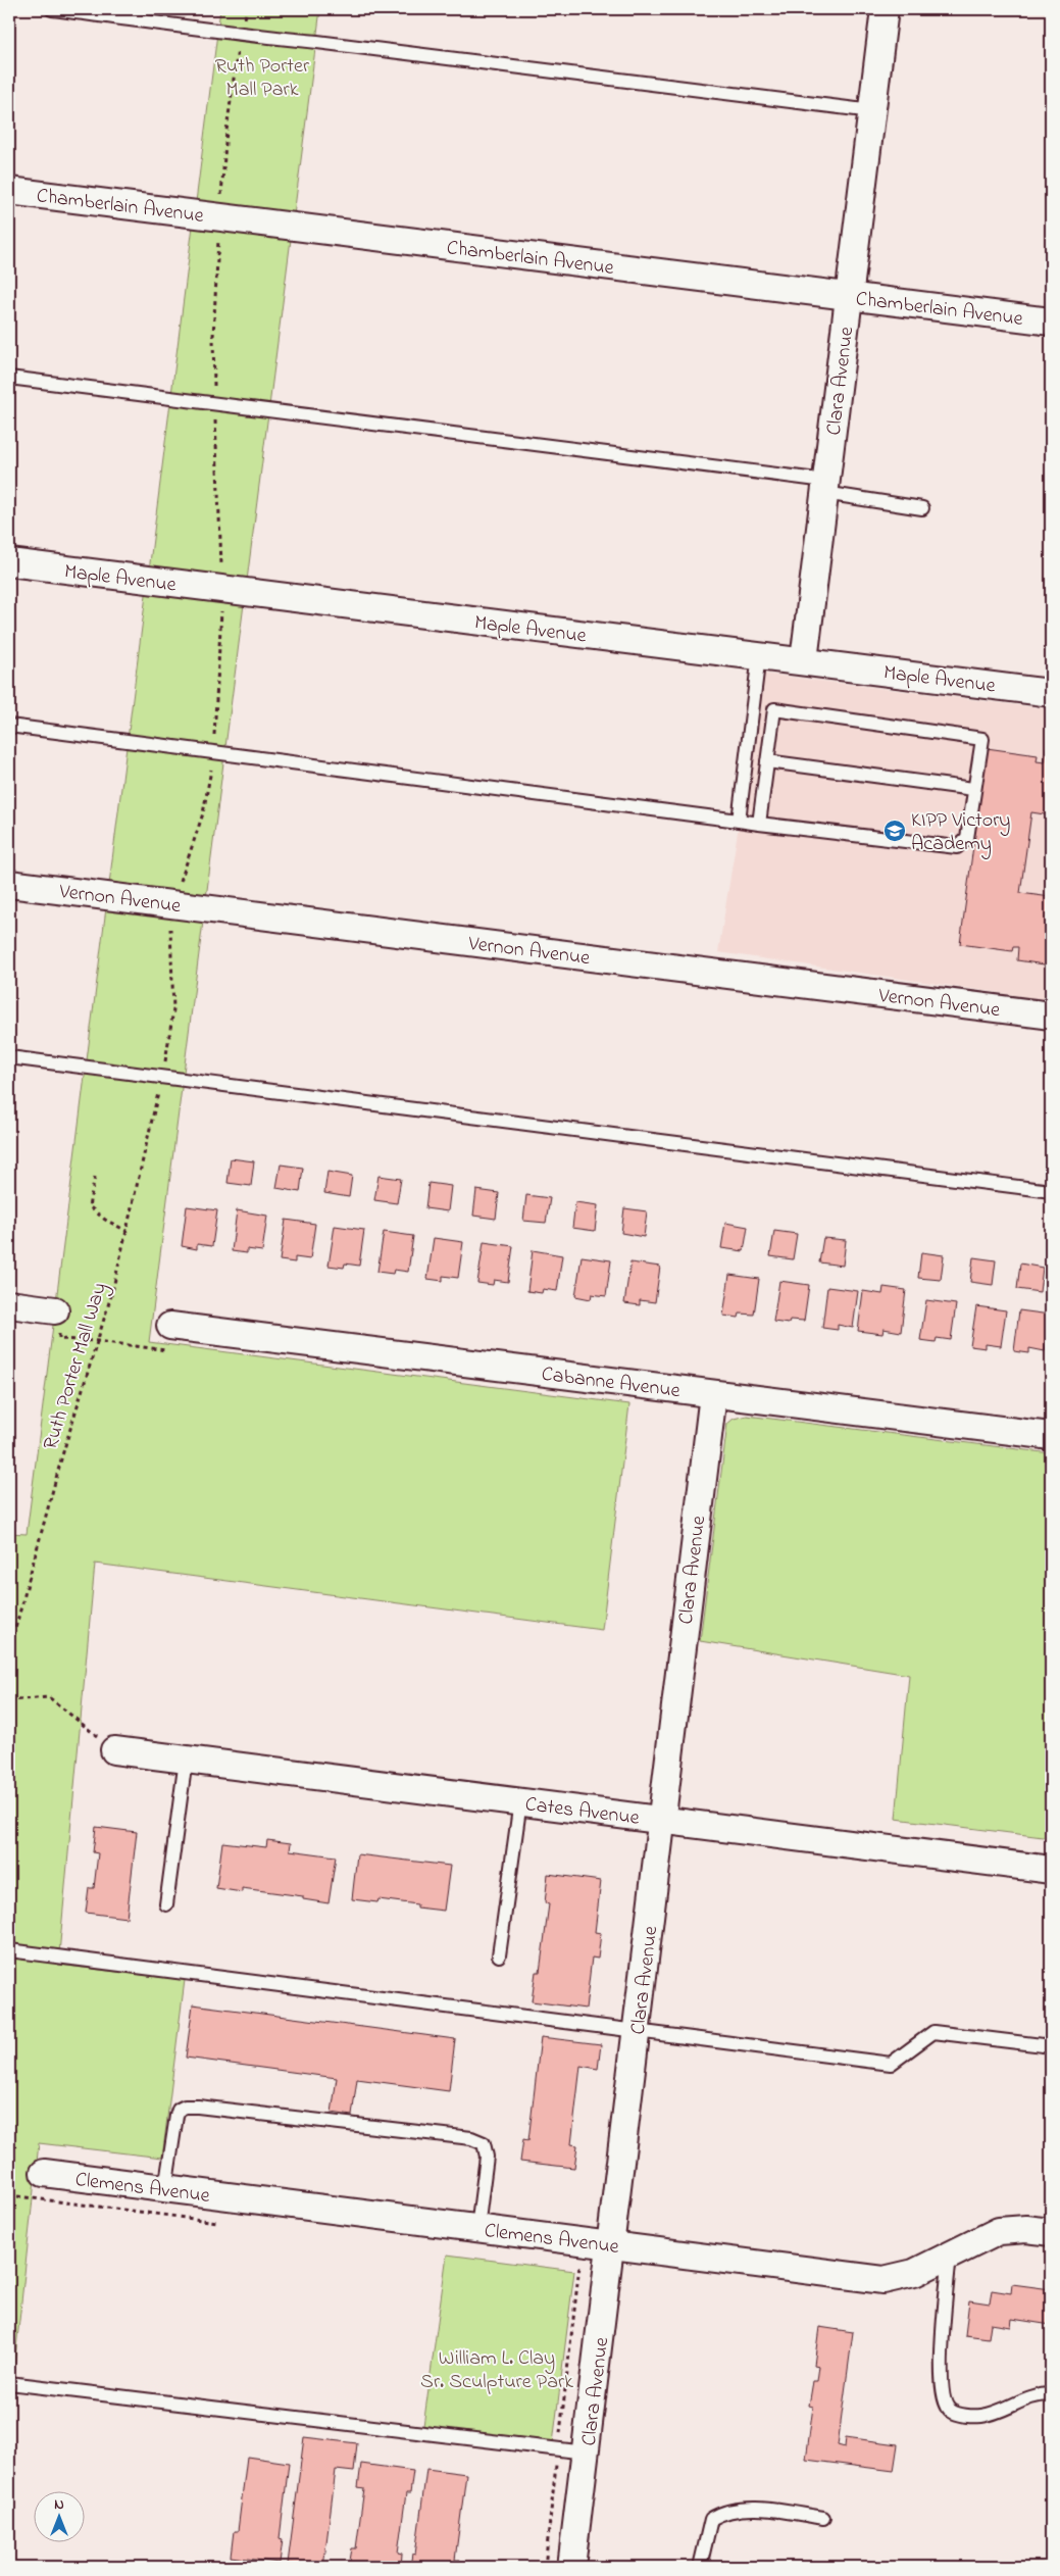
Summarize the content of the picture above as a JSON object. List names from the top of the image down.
{
  "streets": {
    "street": [
      "Chamberlain Avenue",
      "Clara Avenue",
      "Maple Avenue",
      "Vernon Avenue",
      "Cabanne Avenue",
      "Cates Avenue",
      "Clemens Avenue"
    ],
    "path": ["Ruth Porter Mall Way"]
  },
  "crossings": [
    ["Chamberlain Avenue", "Clara Avenue"],
    ["Clara Avenue", "Maple Avenue"],
    ["Clara Avenue", "Cabanne Avenue"],
    ["Clara Avenue", "Cates Avenue"],
    ["Clara Avenue", "Clemens Avenue"]
  ],
  "parks": ["Ruth Porter Mall Park", "William L. Clay Sr. Sculpture Park"],
  "places": {
    "school or university": ["KIPP Victory Academy"]
  },
  "north": "top"
}
